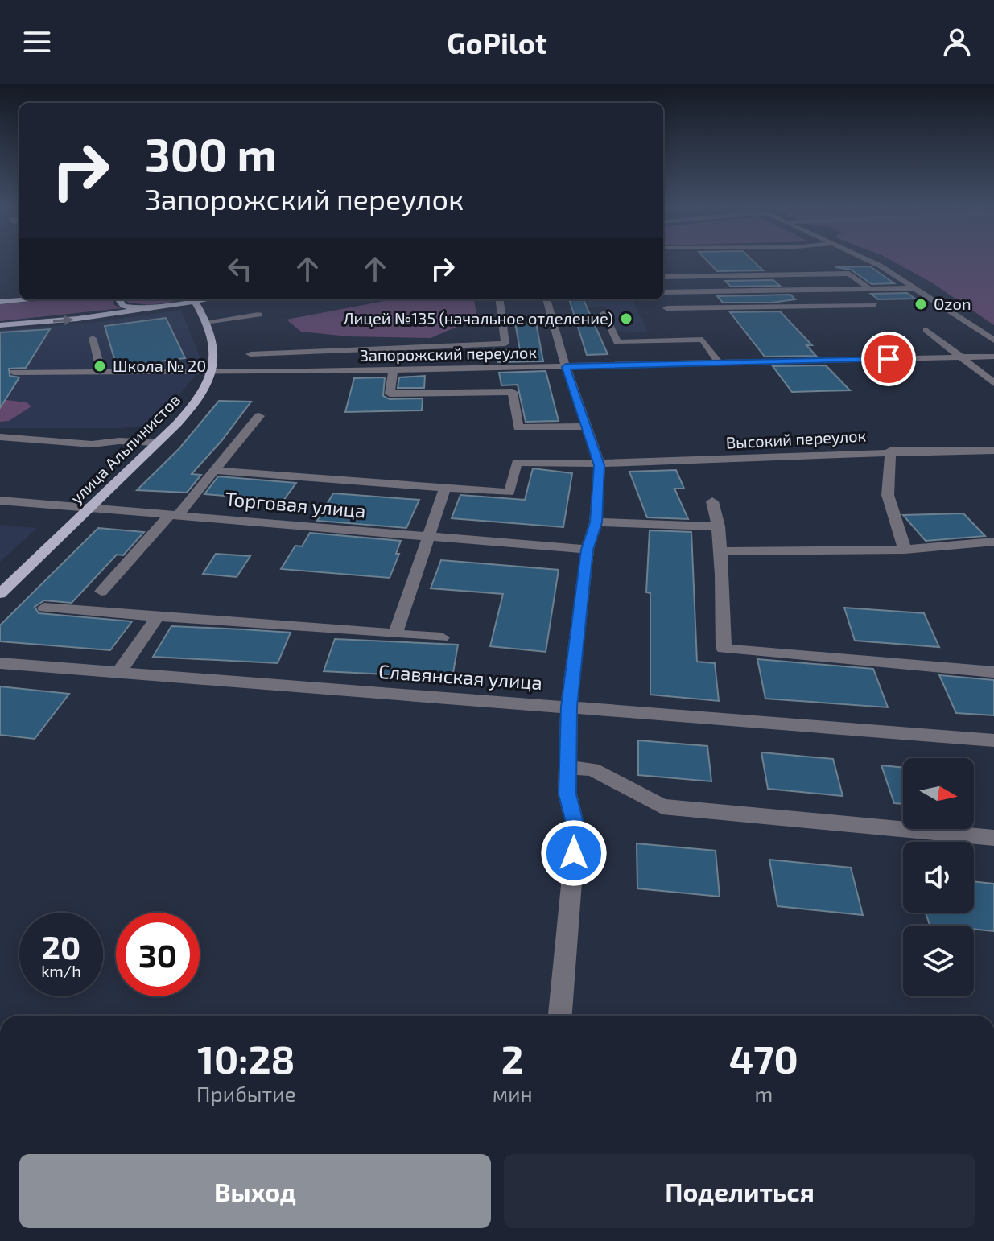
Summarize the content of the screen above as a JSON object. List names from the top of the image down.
{
  "streets": {
    "main road": ["улица Альпинистов"],
    "street": [
      "Запорожский переулок",
      "Высокий переулок",
      "Торговая улица",
      "Славянская улица"
    ]
  },
  "crossings": [
    ["Запорожский переулок", "улица Альпинистов"],
    ["улица Альпинистов", "Торговая улица"]
  ],
  "places": ["Ozon", "Лицей №135 (начальное отделение)", "Школа № 20"],
  "north": "right",
  "page": {
    "header": "GoPilot",
    "turn": ["300 m", "Запорожский переулок"],
    "speed": "20 km/h",
    "limit": "30",
    "eta": [
      "10:28",
      "Прибытие",
      "2",
      "мин",
      "470",
      "m"
    ],
    "buttons": ["Выход", "Поделиться"]
  }
}
